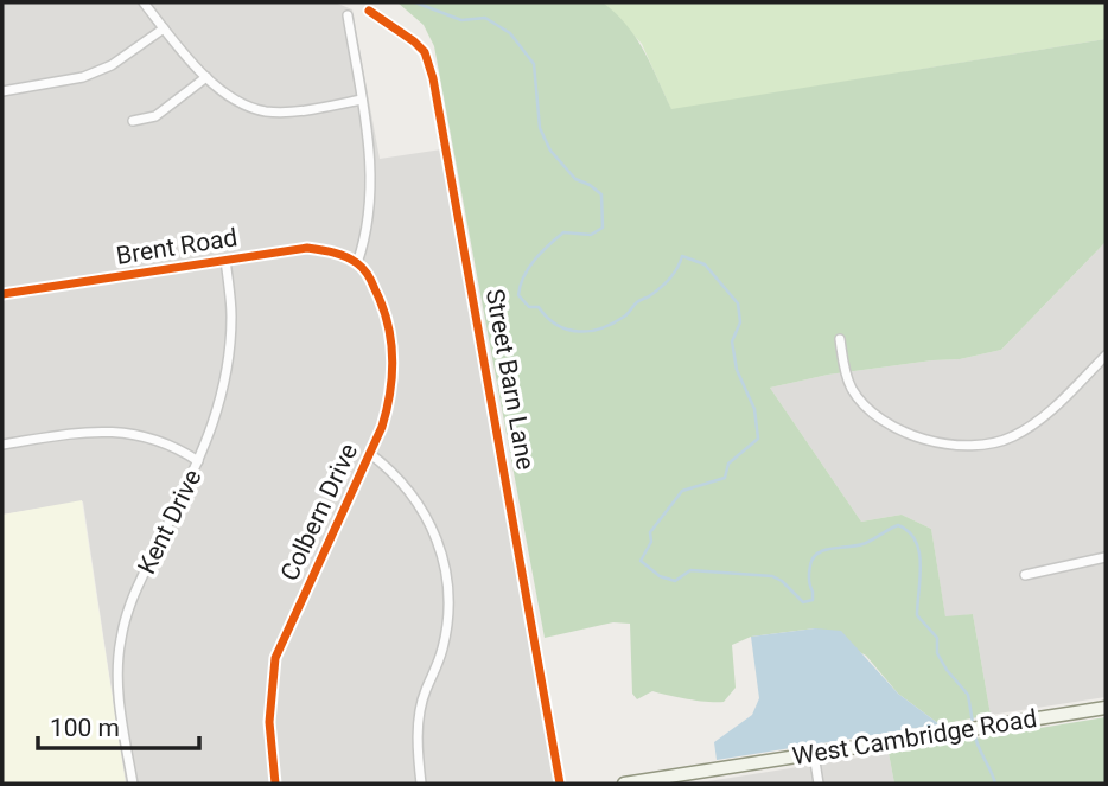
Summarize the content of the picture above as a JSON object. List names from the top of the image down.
{
  "streets": {
    "street": [
      "Brent Road",
      "Street Barn Lane",
      "Colbern Drive",
      "Kent Drive",
      "West Cambridge Road"
    ]
  },
  "crossings": [
    ["Brent Road", "Colbern Drive"],
    ["Brent Road", "Kent Drive"]
  ],
  "scale_bar": "100 m"
}
